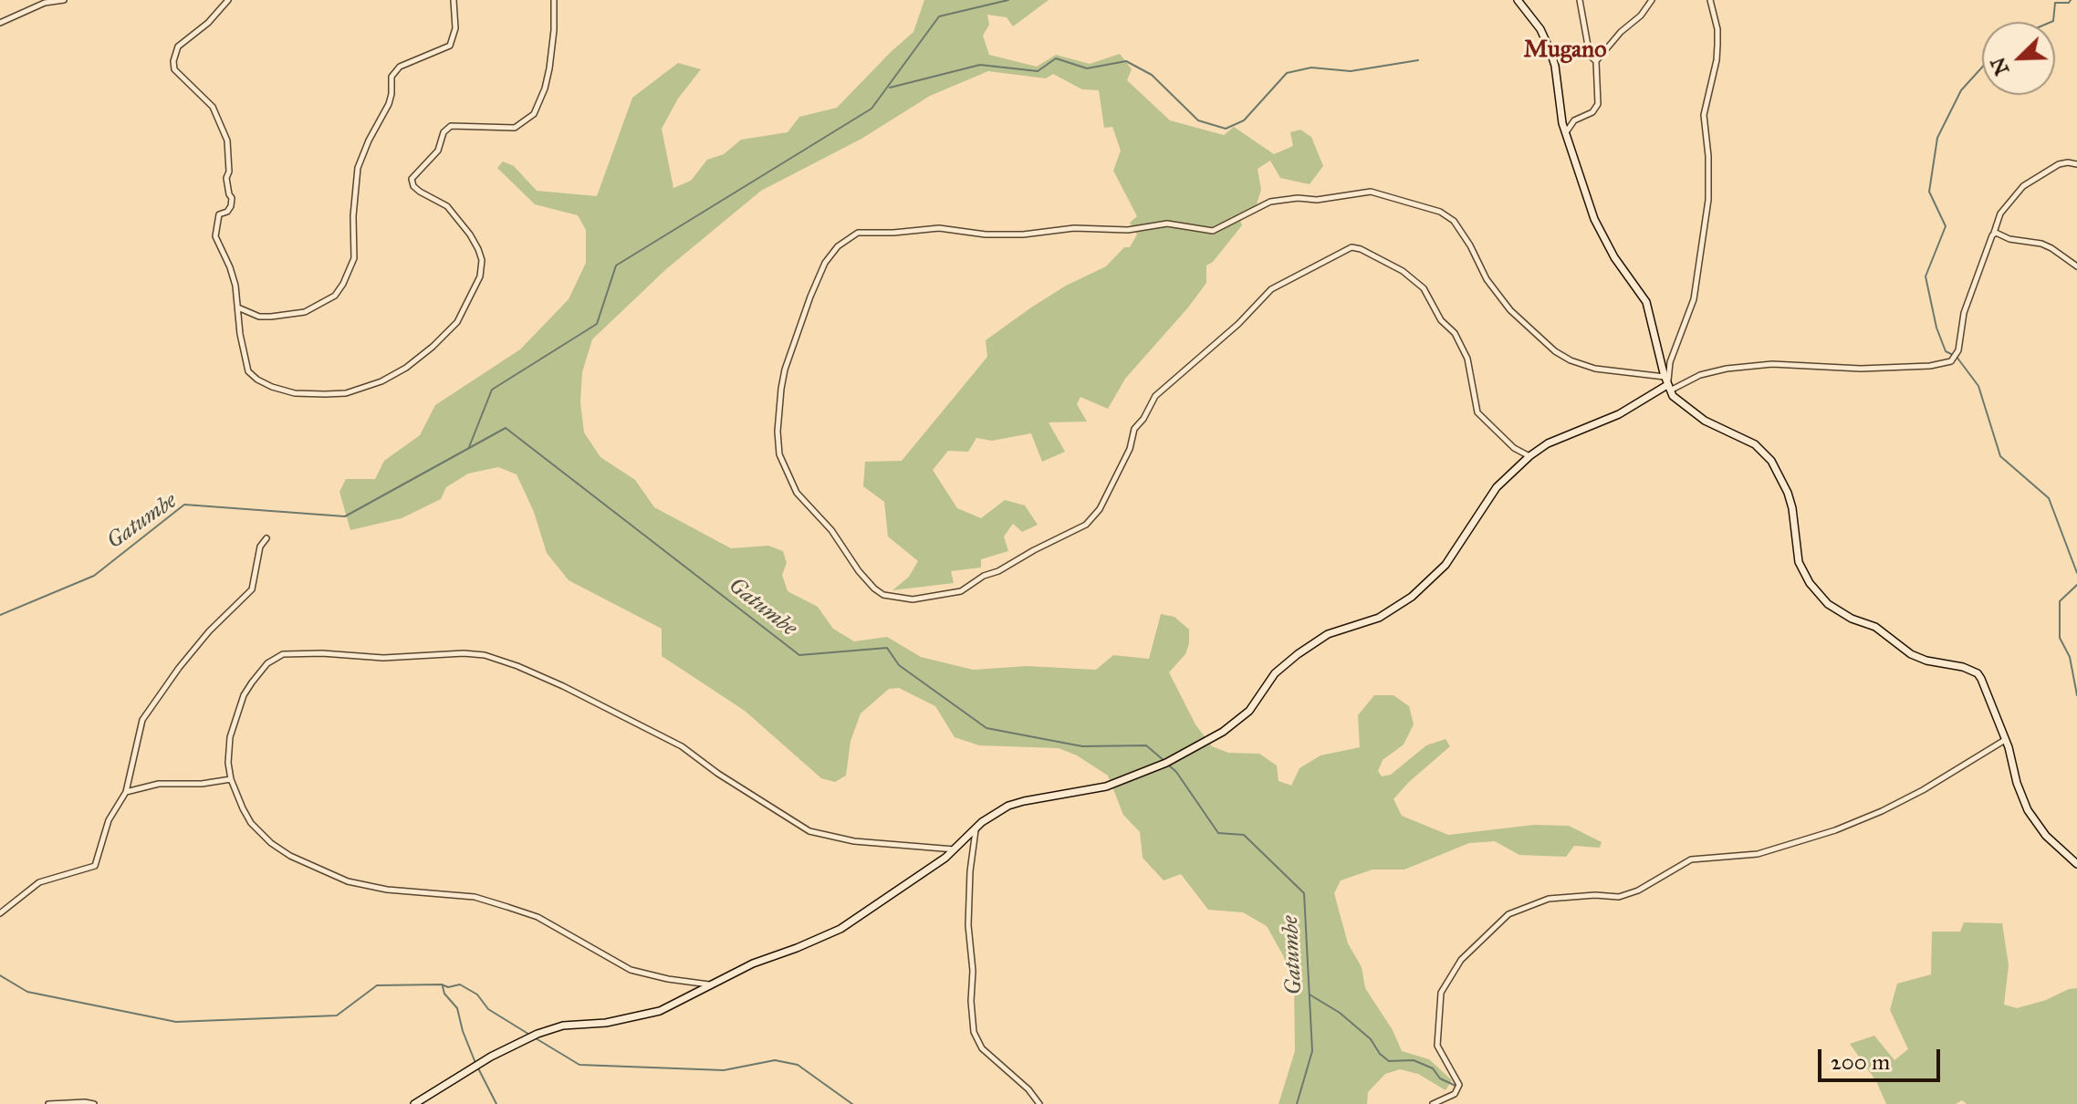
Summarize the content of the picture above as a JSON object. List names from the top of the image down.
{
  "districts": ["Mugano"],
  "water": ["Gatumbe"],
  "scale_bar": "200 m",
  "north": "bottom left"
}
